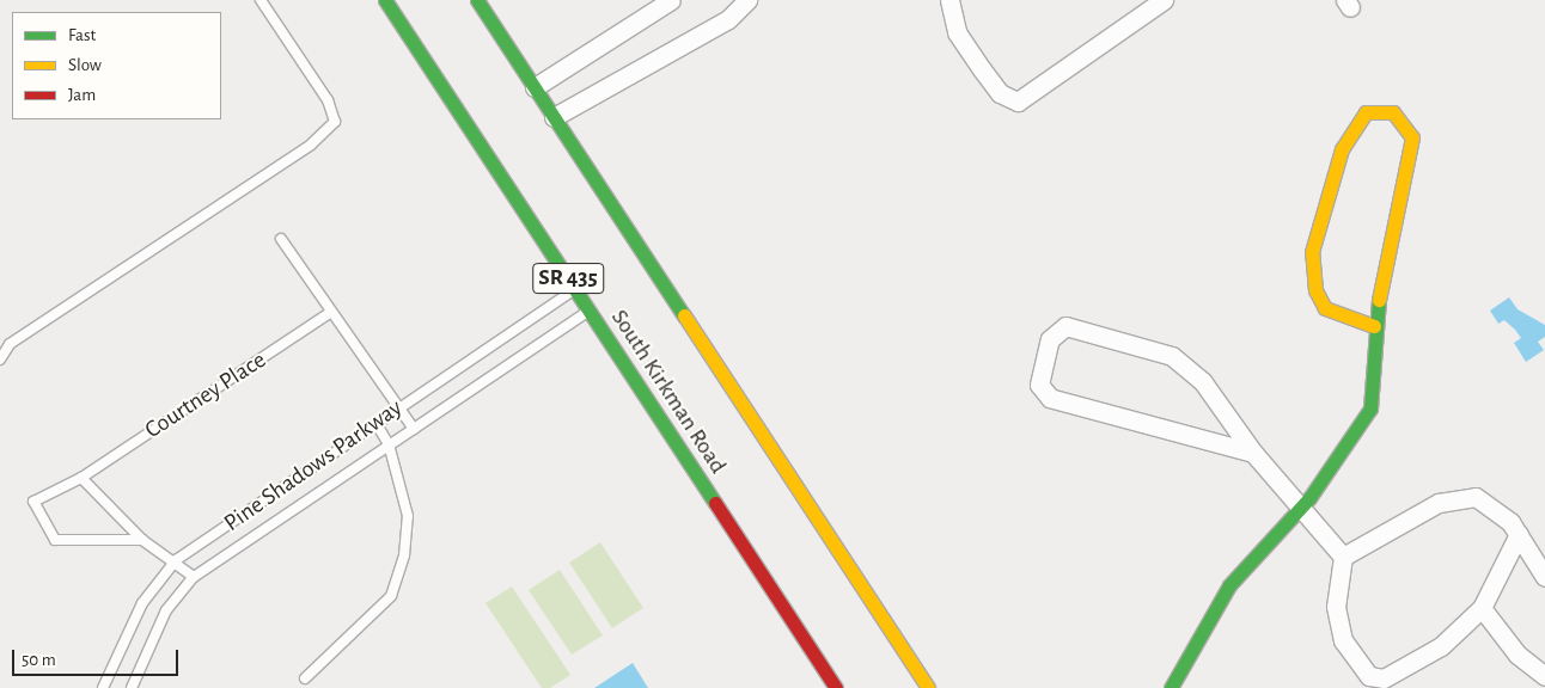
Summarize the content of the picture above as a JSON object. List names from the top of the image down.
{
  "streets": {
    "main road": ["SR 435", "South Kirkman Road"],
    "lane": ["Courtney Place", "Pine Shadows Parkway"]
  },
  "crossings": [
    ["South Kirkman Road", "Pine Shadows Parkway"]
  ],
  "legend": ["Fast", "Slow", "Jam"],
  "scale_bar": "50 m"
}
